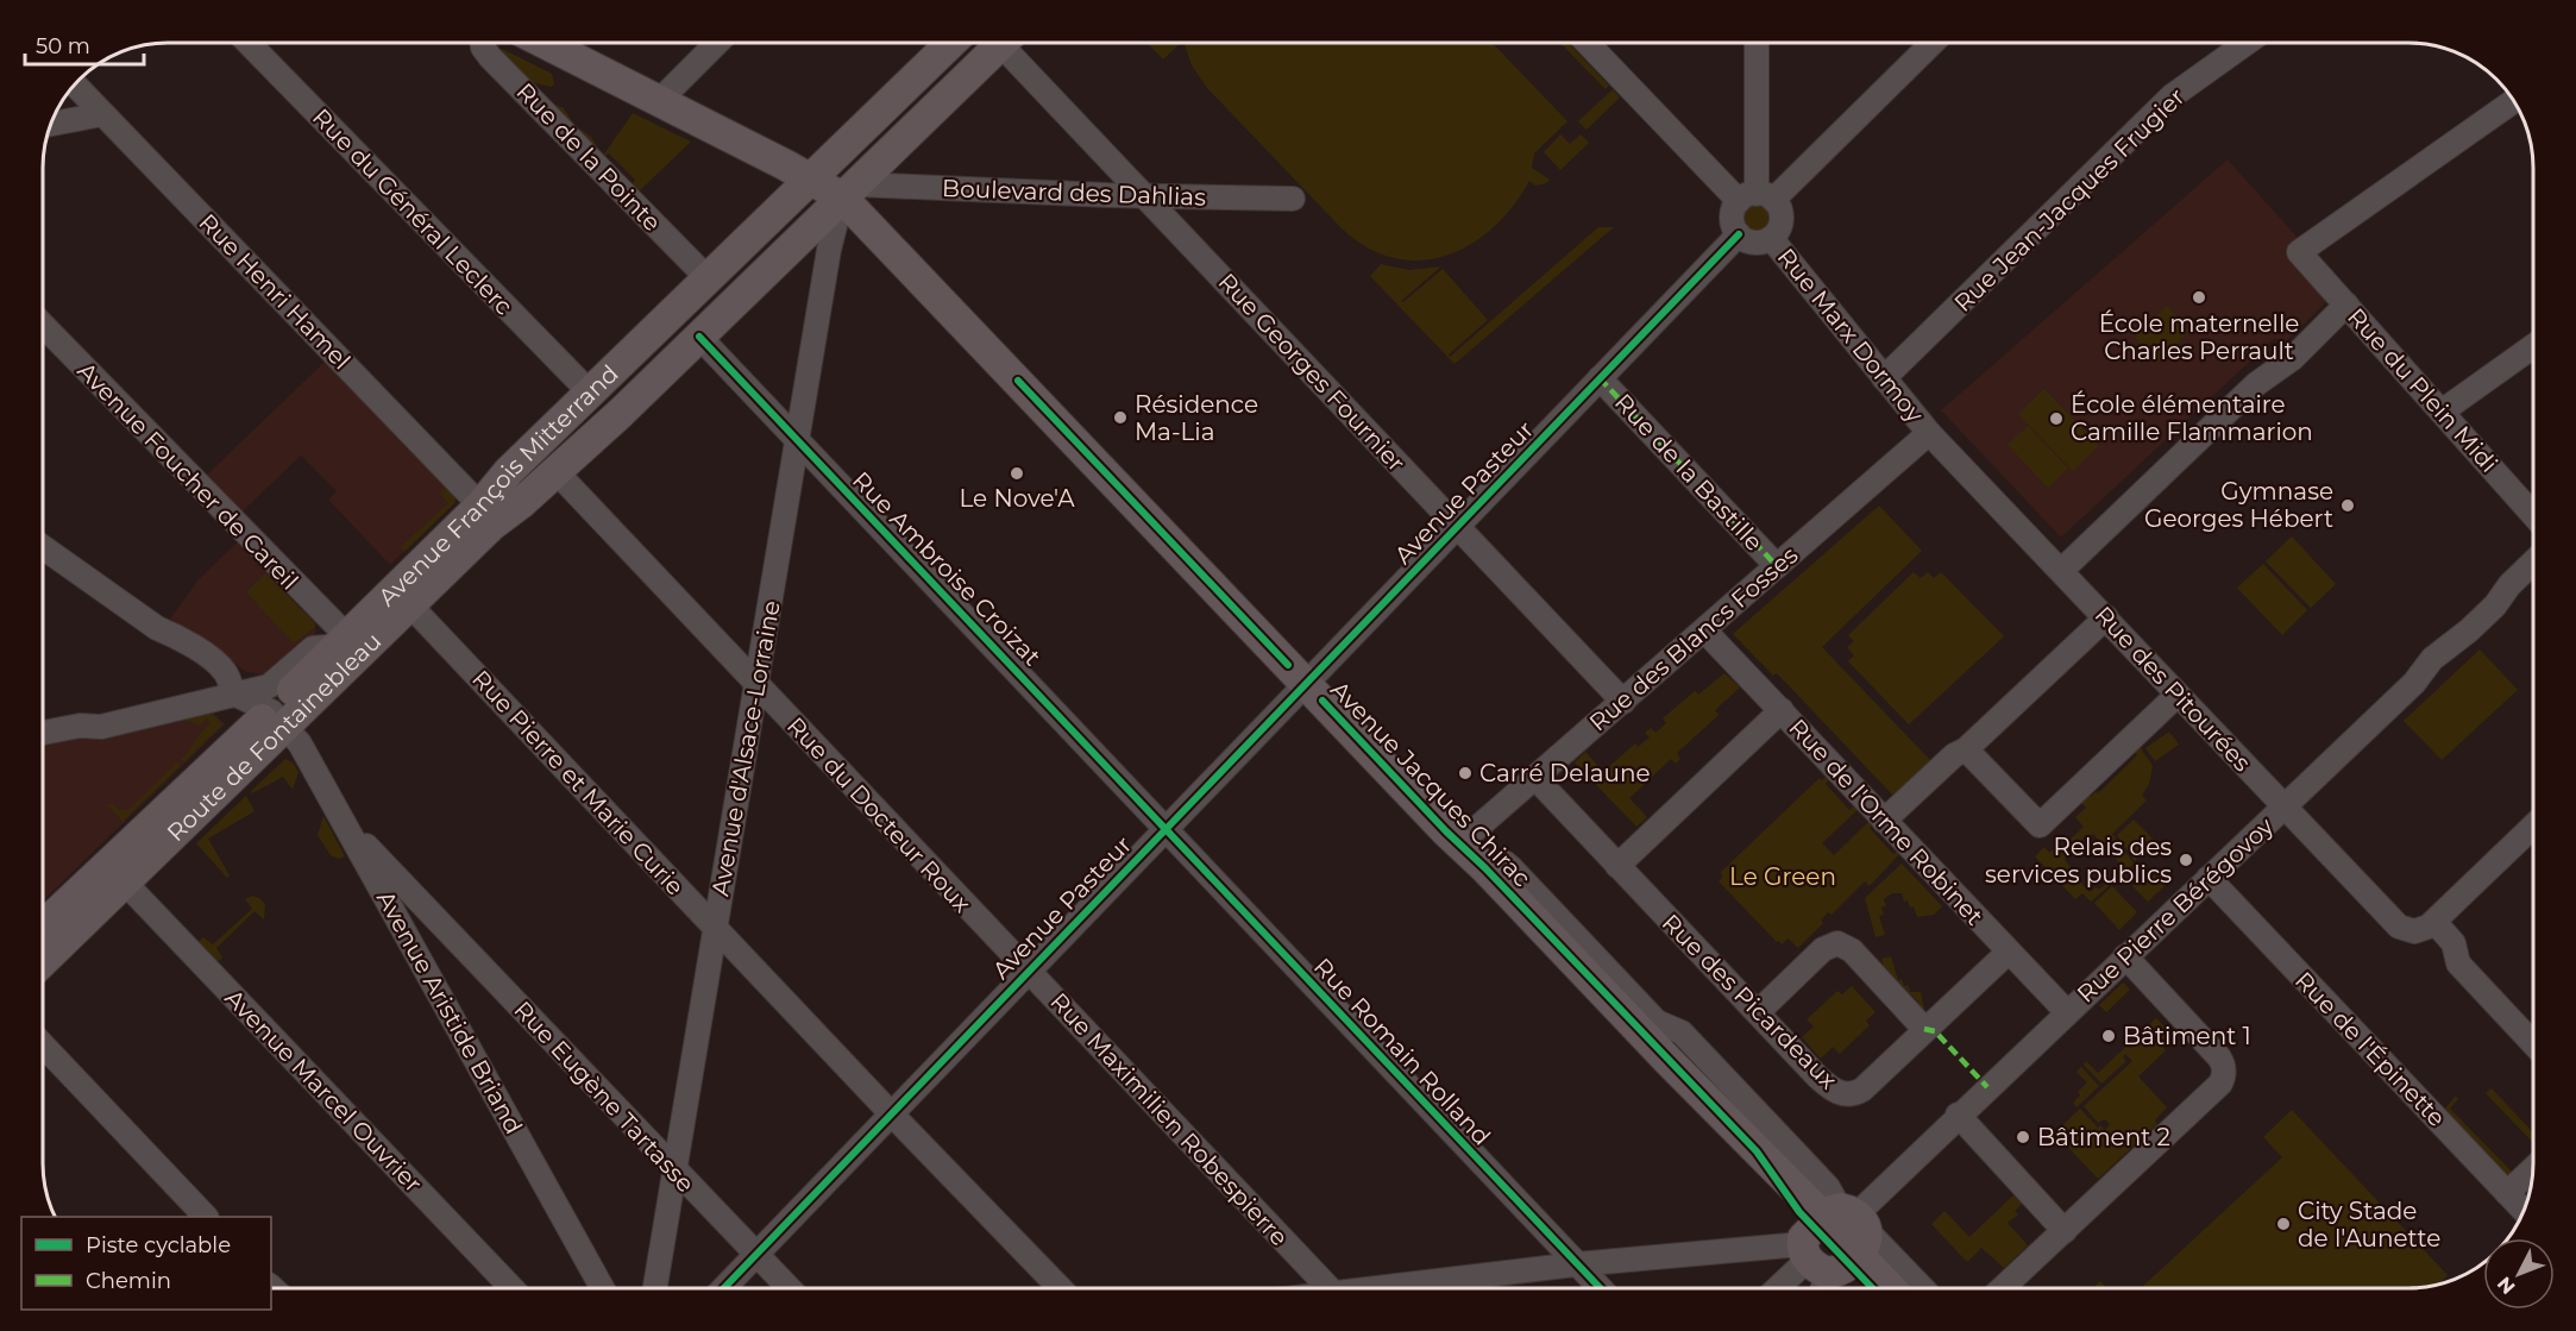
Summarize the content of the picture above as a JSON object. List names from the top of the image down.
{
  "streets": {
    "main road": ["Avenue François Mitterrand", "Route de Fontainebleau", "Avenue Jacques Chirac"],
    "street": [
      "Rue de la Pointe",
      "Boulevard des Dahlias",
      "Rue Jean-Jacques Frugier",
      "Rue du Général Leclerc",
      "Rue Henri Hamel",
      "Rue Marx Dormoy",
      "Rue Georges Fournier",
      "Rue du Plein Midi",
      "Rue de la Bastille",
      "Avenue Foucher de Careil",
      "Avenue Pasteur",
      "Rue Ambroise Croizat",
      "Rue des Blancs Fosses",
      "Rue des Pitourées",
      "Avenue d'Alsace-Lorraine",
      "Rue Pierre et Marie Curie",
      "Rue du Docteur Roux",
      "Rue de l'Orme Robinet",
      "Rue Pierre Bérégovoy",
      "Rue des Picardeaux",
      "Avenue Aristide Briand",
      "Rue de l'Épinette",
      "Rue Romain Rolland",
      "Avenue Marcel Ouvrier",
      "Rue Eugène Tartasse",
      "Rue Maximilien Robespierre"
    ]
  },
  "crossings": [
    ["Rue de la Pointe", "Avenue François Mitterrand"],
    ["Boulevard des Dahlias", "Rue Georges Fournier"],
    ["Boulevard des Dahlias", "Avenue François Mitterrand"],
    ["Boulevard des Dahlias", "Avenue d'Alsace-Lorraine"],
    ["Boulevard des Dahlias", "Avenue Jacques Chirac"],
    ["Rue Jean-Jacques Frugier", "Rue Marx Dormoy"],
    ["Rue du Général Leclerc", "Avenue François Mitterrand"],
    ["Rue Henri Hamel", "Avenue François Mitterrand"],
    ["Rue Marx Dormoy", "Avenue Pasteur"],
    ["Rue Marx Dormoy", "Rue des Blancs Fosses"],
    ["Rue Marx Dormoy", "Rue des Pitourées"],
    ["Rue Georges Fournier", "Avenue Pasteur"],
    ["Rue Georges Fournier", "Rue des Blancs Fosses"],
    ["Rue de la Bastille", "Avenue Pasteur"],
    ["Rue de la Bastille", "Rue des Blancs Fosses"],
    ["Avenue Foucher de Careil", "Avenue François Mitterrand"],
    ["Avenue François Mitterrand", "Rue Ambroise Croizat"],
    ["Avenue François Mitterrand", "Route de Fontainebleau"],
    ["Avenue François Mitterrand", "Avenue d'Alsace-Lorraine"],
    ["Avenue François Mitterrand", "Avenue Jacques Chirac"],
    ["Avenue François Mitterrand", "Rue du Docteur Roux"],
    ["Avenue François Mitterrand", "Avenue Aristide Briand"],
    ["Avenue Pasteur", "Rue Ambroise Croizat"],
    ["Avenue Pasteur", "Rue Pierre et Marie Curie"],
    ["Avenue Pasteur", "Avenue Jacques Chirac"],
    ["Avenue Pasteur", "Rue Romain Rolland"],
    ["Avenue Pasteur", "Rue Eugène Tartasse"],
    ["Avenue Pasteur", "Rue Maximilien Robespierre"],
    ["Rue Ambroise Croizat", "Avenue d'Alsace-Lorraine"],
    ["Rue Ambroise Croizat", "Rue Romain Rolland"],
    ["Rue des Blancs Fosses", "Rue des Pitourées"],
    ["Rue des Blancs Fosses", "Avenue Jacques Chirac"],
    ["Rue des Blancs Fosses", "Rue de l'Orme Robinet"],
    ["Rue des Blancs Fosses", "Rue des Picardeaux"],
    ["Rue des Pitourées", "Rue Pierre Bérégovoy"],
    ["Route de Fontainebleau", "Rue Pierre et Marie Curie"],
    ["Route de Fontainebleau", "Avenue Aristide Briand"],
    ["Route de Fontainebleau", "Avenue Marcel Ouvrier"],
    ["Avenue d'Alsace-Lorraine", "Rue Pierre et Marie Curie"],
    ["Avenue d'Alsace-Lorraine", "Avenue Jacques Chirac"],
    ["Avenue d'Alsace-Lorraine", "Rue du Docteur Roux"],
    ["Avenue d'Alsace-Lorraine", "Rue Eugène Tartasse"],
    ["Avenue Jacques Chirac", "Rue Pierre Bérégovoy"],
    ["Rue du Docteur Roux", "Rue Maximilien Robespierre"],
    ["Rue de l'Orme Robinet", "Rue Pierre Bérégovoy"],
    ["Rue de l'Orme Robinet", "Rue des Picardeaux"],
    ["Rue Pierre Bérégovoy", "Rue de l'Épinette"],
    ["Avenue Aristide Briand", "Rue Eugène Tartasse"]
  ],
  "parks": ["Le Green"],
  "places": [
    "École maternelle Charles Perrault",
    "Résidence Ma-Lia",
    "École élémentaire Camille Flammarion",
    "Le Nove'A",
    "Gymnase Georges Hébert",
    "Carré Delaune",
    "Relais des services publics",
    "Bâtiment 1",
    "Bâtiment 2",
    "City Stade de l'Aunette"
  ],
  "legend": ["Piste cyclable", "Chemin"],
  "scale_bar": "50 m",
  "north": "bottom left"
}
